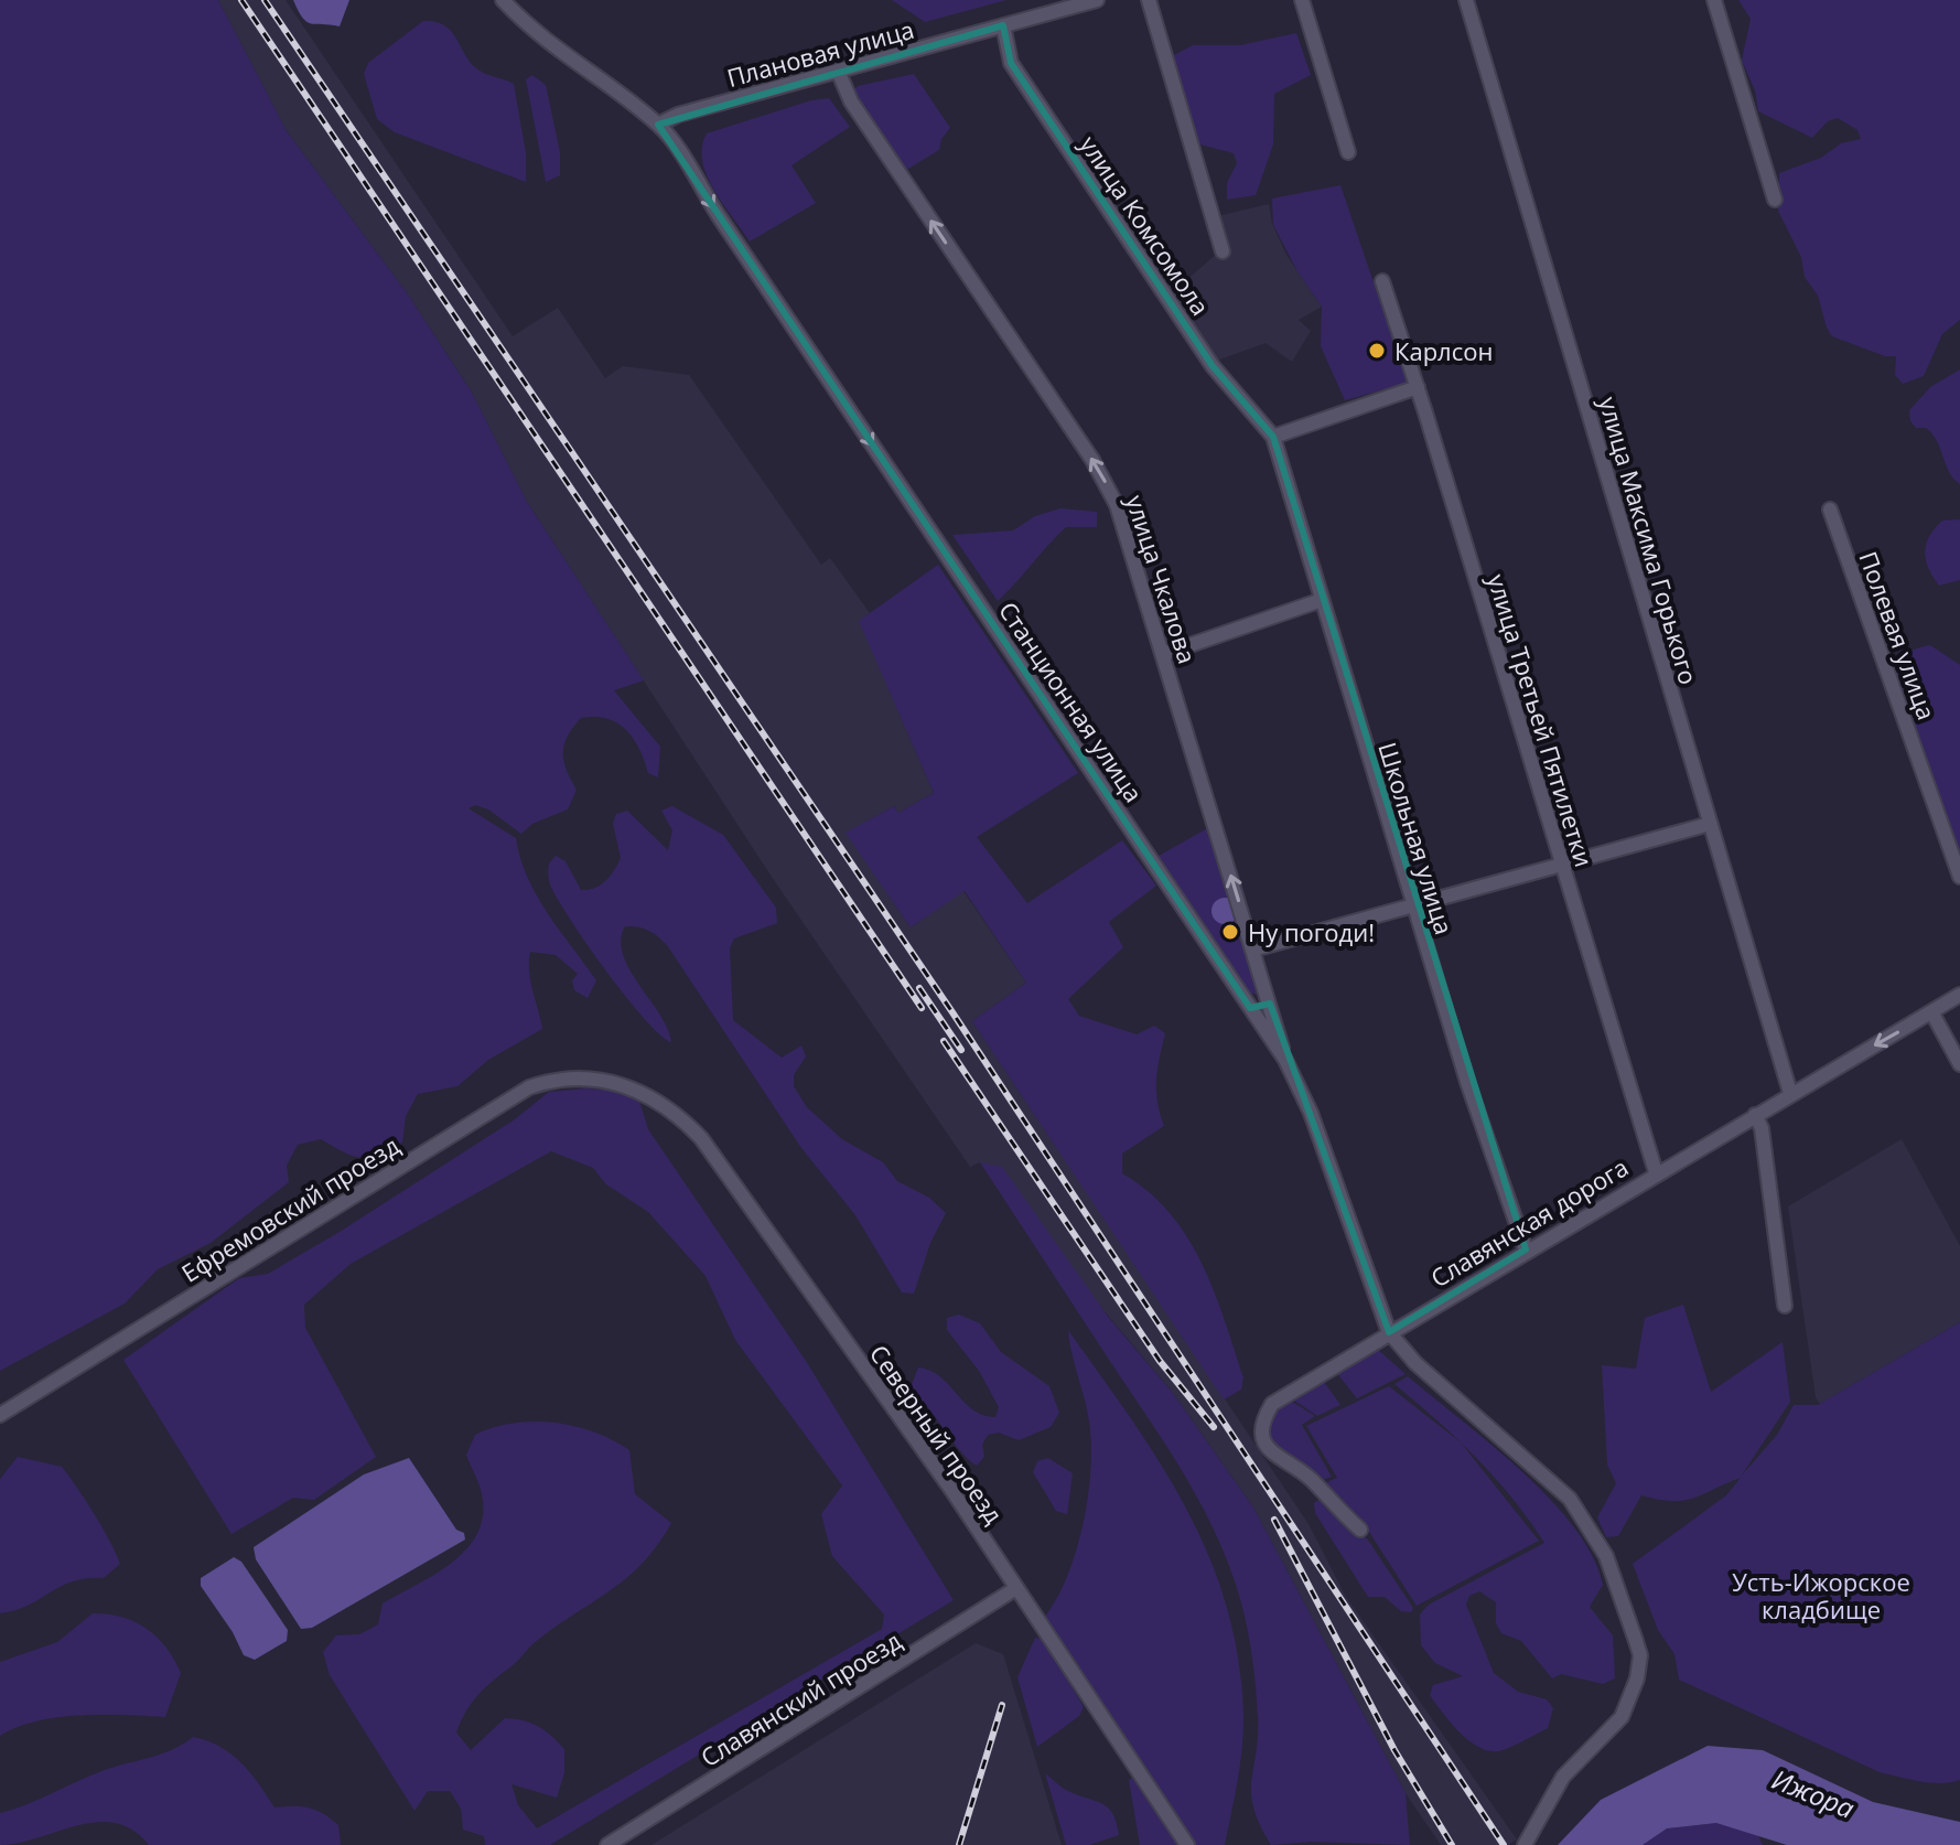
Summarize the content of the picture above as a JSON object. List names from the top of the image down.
{
  "streets": {
    "street": [
      "Плановая улица",
      "улица Комсомола",
      "улица Максима Горького",
      "улица Чкалова",
      "Полевая улица",
      "Станционная улица",
      "улица Третьей Пятилетки",
      "Школьная улица",
      "Ефремовский проезд",
      "Славянская дорога",
      "Северный проезд",
      "Славянский проезд"
    ]
  },
  "crossings": [
    ["Плановая улица", "улица Комсомола"],
    ["Плановая улица", "улица Чкалова"],
    ["Плановая улица", "Станционная улица"],
    ["улица Комсомола", "Школьная улица"],
    ["улица Максима Горького", "Славянская дорога"],
    ["улица Чкалова", "Станционная улица"],
    ["Станционная улица", "Славянская дорога"],
    ["улица Третьей Пятилетки", "Славянская дорога"],
    ["Школьная улица", "Славянская дорога"],
    ["Ефремовский проезд", "Северный проезд"],
    ["Северный проезд", "Славянский проезд"]
  ],
  "one_way": ["улица Чкалова", "Станционная улица"],
  "water": ["Ижора"],
  "parks": ["Усть-Ижорское кладбище"],
  "places": ["Карлсон", "Ну погоди!"]
}
